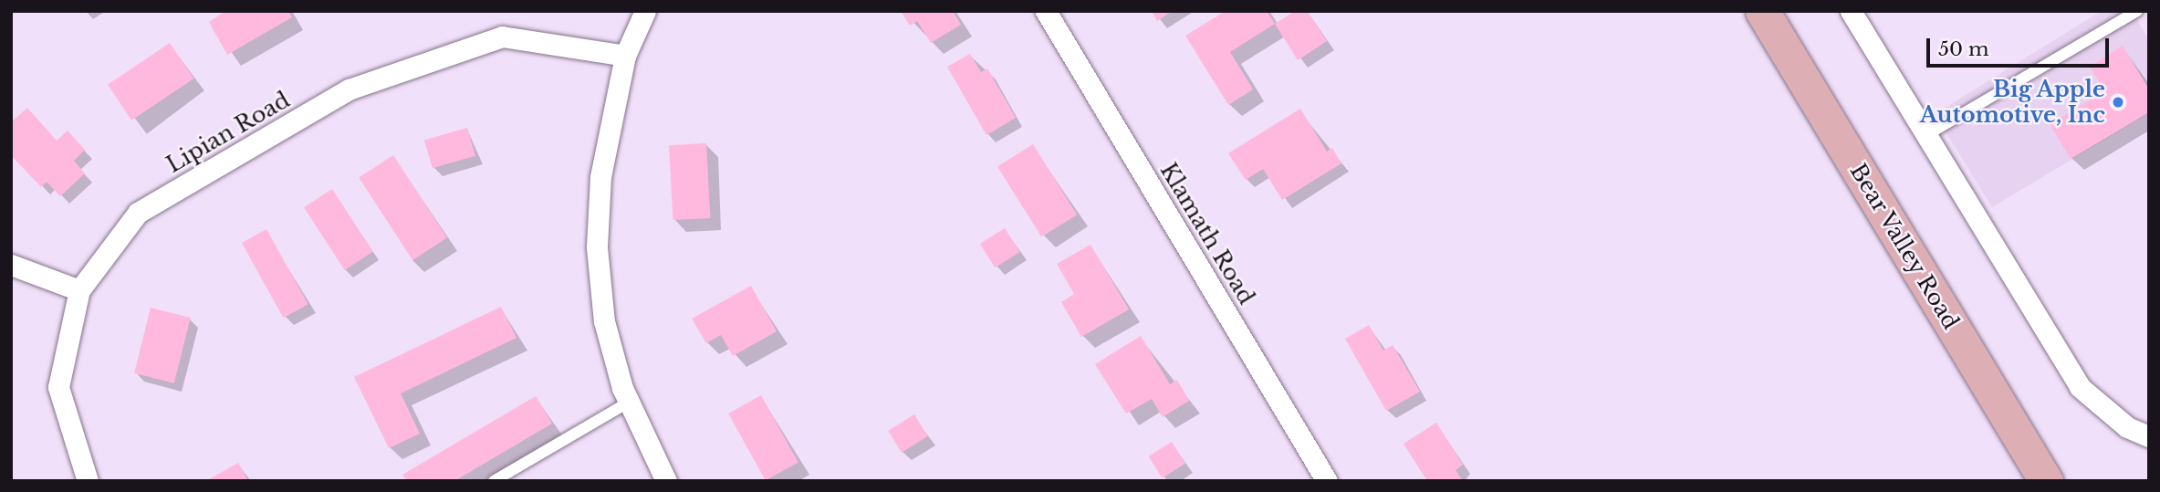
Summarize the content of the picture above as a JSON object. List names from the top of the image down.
{
  "streets": {
    "main road": ["Bear Valley Road"],
    "street": ["Lipian Road", "Klamath Road"]
  },
  "places": ["Big Apple Automotive, Inc"],
  "scale_bar": "50 m"
}
